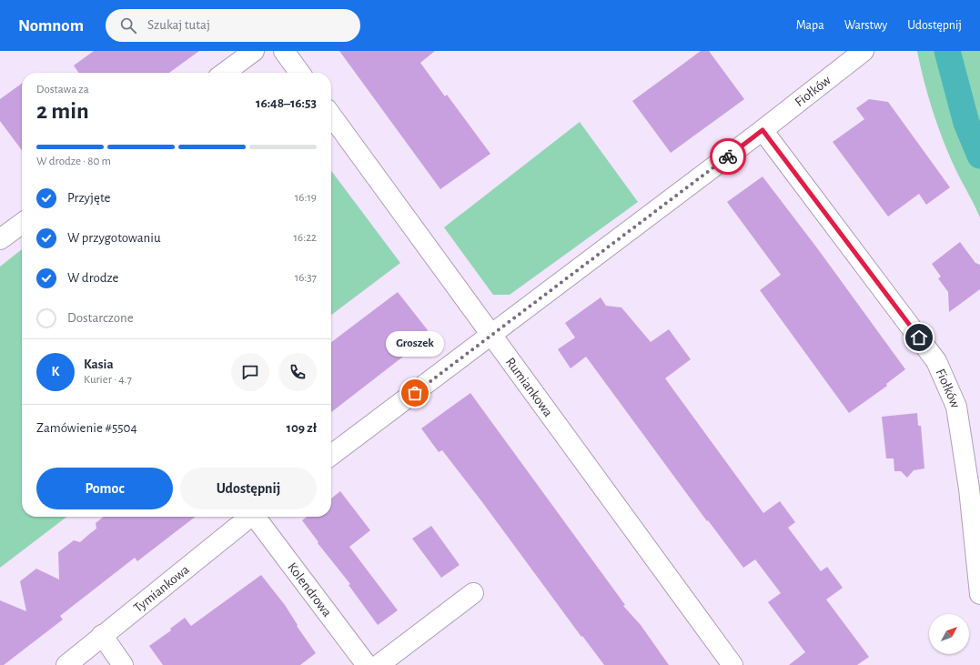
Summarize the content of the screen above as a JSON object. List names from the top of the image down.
{
  "streets": {
    "street": [
      "Fiołków",
      "Rumiankowa",
      "Tymiankowa",
      "Kolendrowa"
    ]
  },
  "crossings": [
    ["Fiołków", "Rumiankowa"]
  ],
  "places": ["Groszek"],
  "north": "top right",
  "page": {
    "header": "Nomnom",
    "search": "Szukaj tutaj",
    "nav": ["Mapa", "Warstwy", "Udostępnij"],
    "heading": ["2 min", "Dostawa za", "16:48–16:53"],
    "panel": [
      "Kasia",
      "Kurier · 4.7",
      "Zamówienie #5504",
      "109 zł"
    ],
    "bar": "W drodze · 80 m",
    "list": [
      ["Przyjęte", "16:19"],
      ["W przygotowaniu", "16:22"],
      ["W drodze", "16:37"],
      "Dostarczone"
    ],
    "bubble": "Groszek",
    "round": "K",
    "buttons": ["Pomoc", "Udostępnij"]
  }
}
